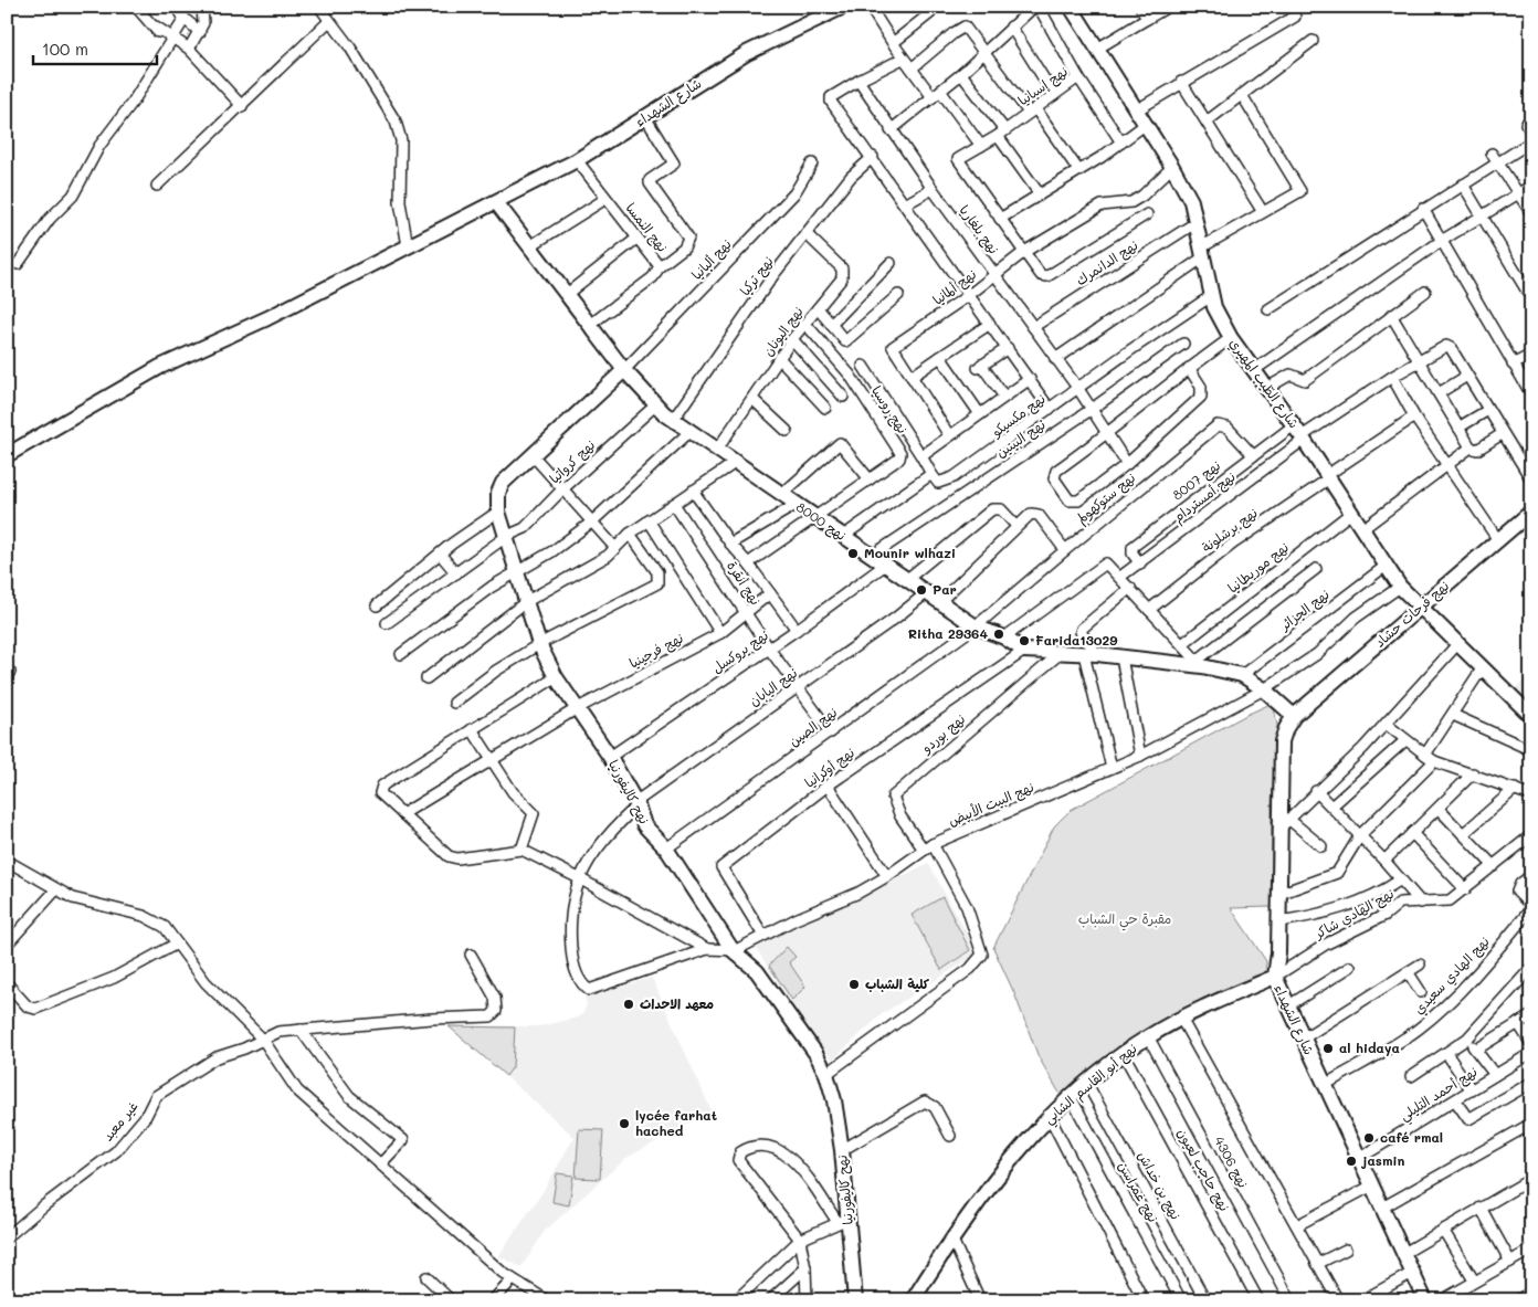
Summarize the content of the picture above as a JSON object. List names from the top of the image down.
{
  "streets": {
    "street": [
      "نهج إسبانيا",
      "شارع الشهداء",
      "نهج النمسا",
      "نهج بلغاريا",
      "نهج ألبانيا",
      "نهج الدانمرك",
      "نهج تركيا",
      "نهج ألمانيا",
      "نهج اليونان",
      "شارع الطّيب المهيري",
      "نهج روسيا",
      "نهج مكسيكو",
      "نهج البينين",
      "نهج كرواتيا",
      "نهج 8007",
      "نهج أمستردام",
      "نهج ستوكهولم",
      "نهج 8000",
      "نهج برشلونة",
      "نهج موريطانيا",
      "نهج أنقرة",
      "نهج الجزائر",
      "نهج فرحات حشاد",
      "نهج فرجينيا",
      "نهج بروكسل",
      "نهج اليابان",
      "نهج الصين",
      "نهج بوردو",
      "نهج أوكرانيا",
      "نهح كاليفورنيا",
      "نهج البيت الأبيض",
      "نهج الهادي شاكر",
      "نهج الهادي سعيدي",
      "نهج أبو القاسم الشابي",
      "نهج أحمد التليلي",
      "غير معبد",
      "نهج 4306",
      "نهج حاجب لعيون",
      "نهج بن خداش",
      "نهج غمراسن"
    ]
  },
  "crossings": [
    ["شارع الشهداء", "نهج النمسا"],
    ["شارع الشهداء", "نهج 8000"],
    ["شارع الشهداء", "نهج فرحات حشاد"],
    ["شارع الشهداء", "نهج الهادي شاكر"],
    ["شارع الشهداء", "نهج الهادي سعيدي"],
    ["شارع الشهداء", "نهج أبو القاسم الشابي"],
    ["شارع الشهداء", "نهج أحمد التليلي"],
    ["نهج النمسا", "نهج 8000"],
    ["نهج بلغاريا", "نهج الدانمرك"],
    ["نهج بلغاريا", "نهج ألمانيا"],
    ["نهج بلغاريا", "نهج مكسيكو"],
    ["نهج بلغاريا", "نهج البينين"],
    ["نهج ألبانيا", "نهج 8000"],
    ["نهج ألبانيا", "نهح كاليفورنيا"],
    ["نهج الدانمرك", "شارع الطّيب المهيري"],
    ["نهج تركيا", "نهج اليونان"],
    ["نهج تركيا", "نهج 8000"],
    ["نهج ألمانيا", "شارع الطّيب المهيري"],
    ["نهج اليونان", "نهج روسيا"],
    ["نهج اليونان", "نهج 8000"],
    ["شارع الطّيب المهيري", "نهج مكسيكو"],
    ["شارع الطّيب المهيري", "نهج 8007"],
    ["شارع الطّيب المهيري", "نهج أمستردام"],
    ["شارع الطّيب المهيري", "نهج برشلونة"],
    ["شارع الطّيب المهيري", "نهج موريطانيا"],
    ["شارع الطّيب المهيري", "نهج الجزائر"],
    ["شارع الطّيب المهيري", "نهج فرحات حشاد"],
    ["شارع الطّيب المهيري", "نهج البيت الأبيض"],
    ["نهج روسيا", "نهج 8000"],
    ["نهج البينين", "نهج 8000"],
    ["نهج كرواتيا", "نهج 8000"],
    ["نهج كرواتيا", "نهح كاليفورنيا"],
    ["نهج 8007", "نهج أمستردام"],
    ["نهج 8007", "نهج ستوكهولم"],
    ["نهج ستوكهولم", "نهج 8000"],
    ["نهج ستوكهولم", "نهج الصين"],
    ["نهج 8000", "نهج بروكسل"],
    ["نهج 8000", "نهج اليابان"],
    ["نهج 8000", "نهج الصين"],
    ["نهج 8000", "نهج أوكرانيا"],
    ["نهج 8000", "نهح كاليفورنيا"],
    ["نهج أنقرة", "نهج فرجينيا"],
    ["نهج أنقرة", "نهج بروكسل"],
    ["نهج أنقرة", "نهج اليابان"],
    ["نهج أنقرة", "نهج الصين"],
    ["نهج فرجينيا", "نهح كاليفورنيا"],
    ["نهج بروكسل", "نهح كاليفورنيا"],
    ["نهج اليابان", "نهح كاليفورنيا"],
    ["نهج الصين", "نهح كاليفورنيا"],
    ["نهج بوردو", "نهج البيت الأبيض"],
    ["نهج أوكرانيا", "نهج البيت الأبيض"],
    ["نهح كاليفورنيا", "نهج البيت الأبيض"],
    ["نهج الهادي شاكر", "نهج أبو القاسم الشابي"],
    ["نهج أبو القاسم الشابي", "نهج 4306"],
    ["نهج أبو القاسم الشابي", "نهج حاجب لعيون"],
    ["نهج أبو القاسم الشابي", "نهج بن خداش"],
    ["نهج أبو القاسم الشابي", "نهج غمراسن"]
  ],
  "parks": ["مقبرة حي الشباب"],
  "places": [
    "Mounir wlhazi",
    "Par",
    "Ritha 29364",
    "Farida13029",
    "كلية الشباب",
    "معهد الاحداث",
    "al hidaya",
    "lycée farhat hached",
    "café rmal",
    "jasmin"
  ],
  "scale_bar": "100 m"
}
